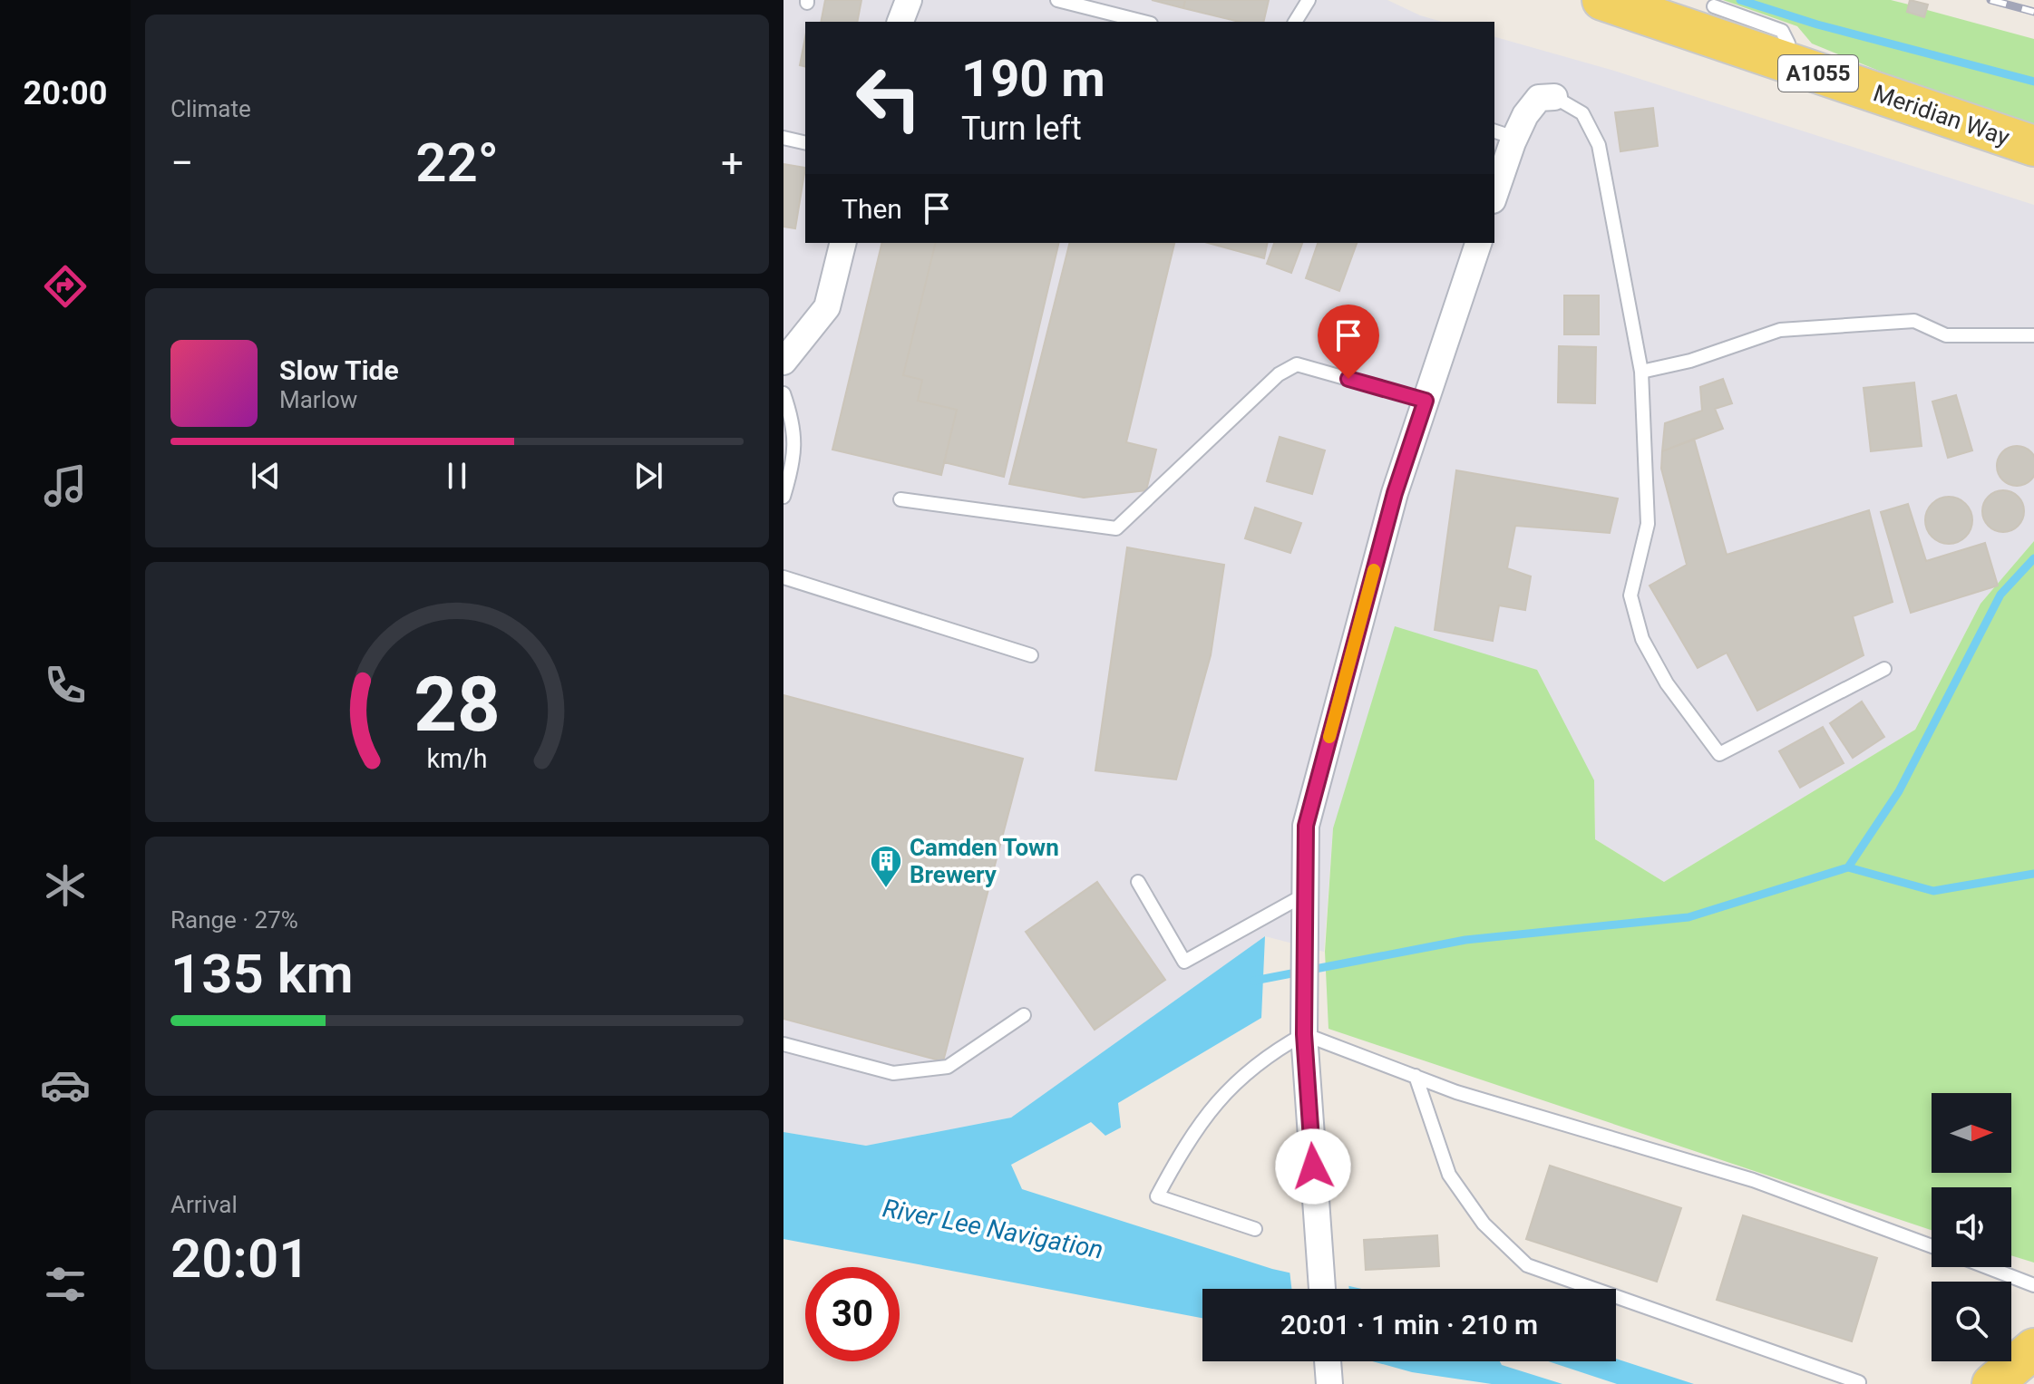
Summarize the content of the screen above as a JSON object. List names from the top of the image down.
{
  "streets": {
    "main road": ["A1055", "Meridian Way"]
  },
  "water": ["River Lee Navigation"],
  "places": {
    "building": ["Camden Town Brewery"]
  },
  "north": "right",
  "page": {
    "tabs": "20:00",
    "tile": [
      "Climate",
      ["Range · 27%", "135 km"],
      ["Arrival", "20:01"]
    ],
    "turn": ["190 m", "Turn left"],
    "heat": ["−", "22°", "+"],
    "then": "Then",
    "song": ["Slow Tide", "Marlow"],
    "limit": "30",
    "trip": "20:01 · 1 min · 210 m",
    "gauge": ["28", "km/h"]
  }
}
